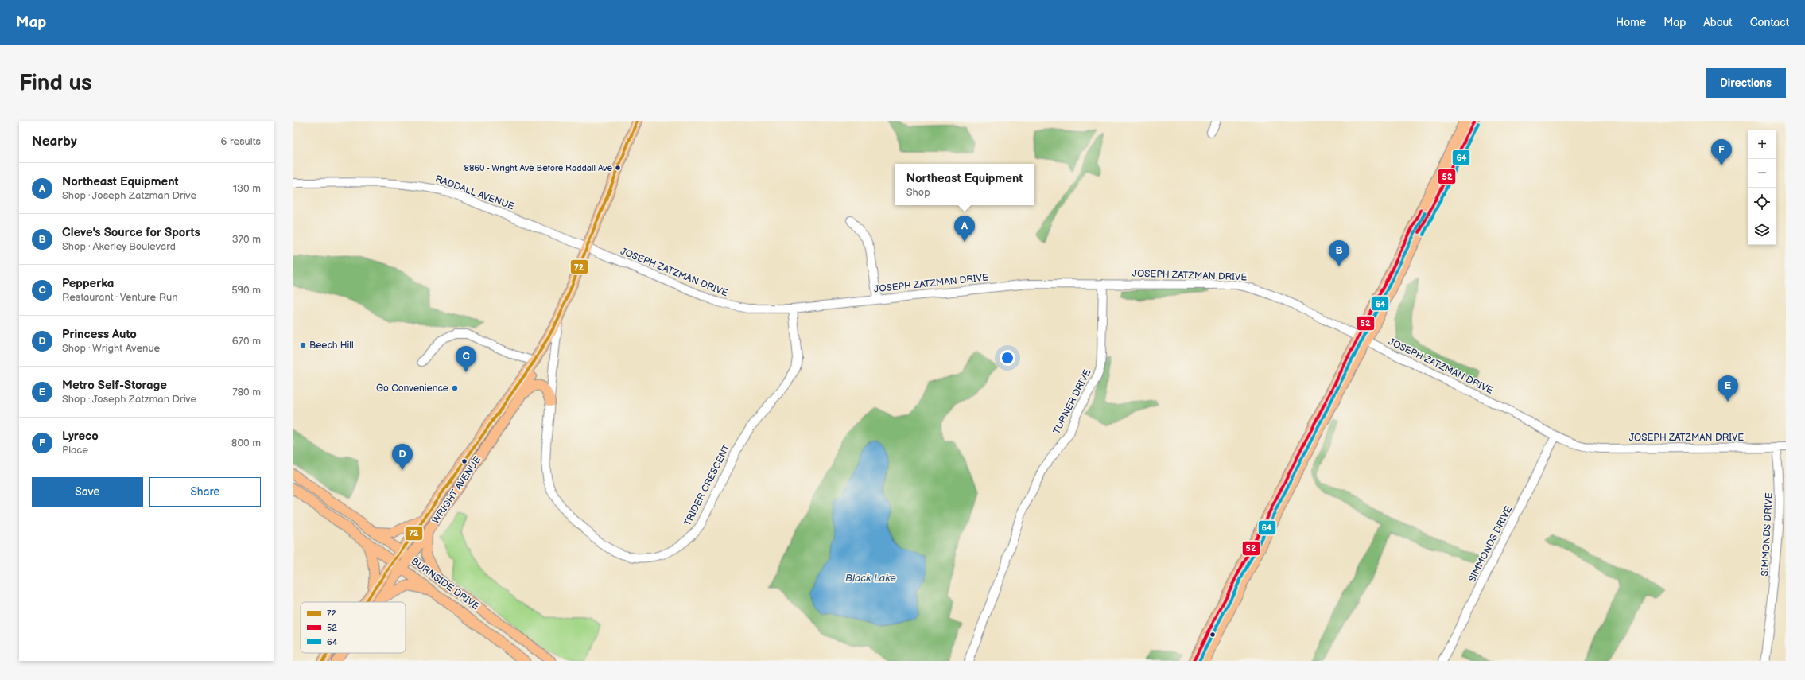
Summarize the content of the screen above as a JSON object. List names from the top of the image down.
{
  "streets": {
    "main road": ["WRIGHT AVENUE", "BURNSIDE DRIVE"],
    "street": [
      "RADDALL AVENUE",
      "JOSEPH ZATZMAN DRIVE",
      "TURNER DRIVE",
      "TRIDER CRESCENT",
      "SIMMONDS DRIVE"
    ]
  },
  "crossings": [
    ["RADDALL AVENUE", "JOSEPH ZATZMAN DRIVE"],
    ["RADDALL AVENUE", "WRIGHT AVENUE"],
    ["JOSEPH ZATZMAN DRIVE", "TURNER DRIVE"],
    ["JOSEPH ZATZMAN DRIVE", "TRIDER CRESCENT"],
    ["JOSEPH ZATZMAN DRIVE", "WRIGHT AVENUE"],
    ["JOSEPH ZATZMAN DRIVE", "SIMMONDS DRIVE"],
    ["TRIDER CRESCENT", "WRIGHT AVENUE"],
    ["WRIGHT AVENUE", "BURNSIDE DRIVE"]
  ],
  "water": ["Black Lake"],
  "places": ["8860 - Wright Ave Before Raddall Ave", "Beech Hill", "Go Convenience"],
  "lines": ["transit line 72", "transit line 52", "transit line 64"],
  "legend": ["72", "52", "64"],
  "page": {
    "header": "Map",
    "nav": [
      "Home",
      "Map",
      "About",
      "Contact"
    ],
    "buttons": [
      "Directions",
      ["Save", "Share"]
    ],
    "title": "Find us",
    "heading": ["Nearby", "6 results"],
    "map_buttons": ["+", "−"],
    "pins": [
      "F",
      "A",
      "B",
      "C",
      "E",
      "D"
    ],
    "list": [
      {
        "mark": "A",
        "name": "Northeast Equipment",
        "note": "Shop · Joseph Zatzman Drive",
        "value": "130 m"
      },
      {
        "mark": "B",
        "name": "Cleve's Source for Sports",
        "note": "Shop · Akerley Boulevard",
        "value": "370 m"
      },
      {
        "mark": "C",
        "name": "Pepperka",
        "note": "Restaurant · Venture Run",
        "value": "590 m"
      },
      {
        "mark": "D",
        "name": "Princess Auto",
        "note": "Shop · Wright Avenue",
        "value": "670 m"
      },
      {
        "mark": "E",
        "name": "Metro Self-Storage",
        "note": "Shop · Joseph Zatzman Drive",
        "value": "780 m"
      },
      {
        "mark": "F",
        "name": "Lyreco",
        "note": "Place",
        "value": "800 m"
      }
    ],
    "popup": ["Northeast Equipment", "Shop"]
  }
}
